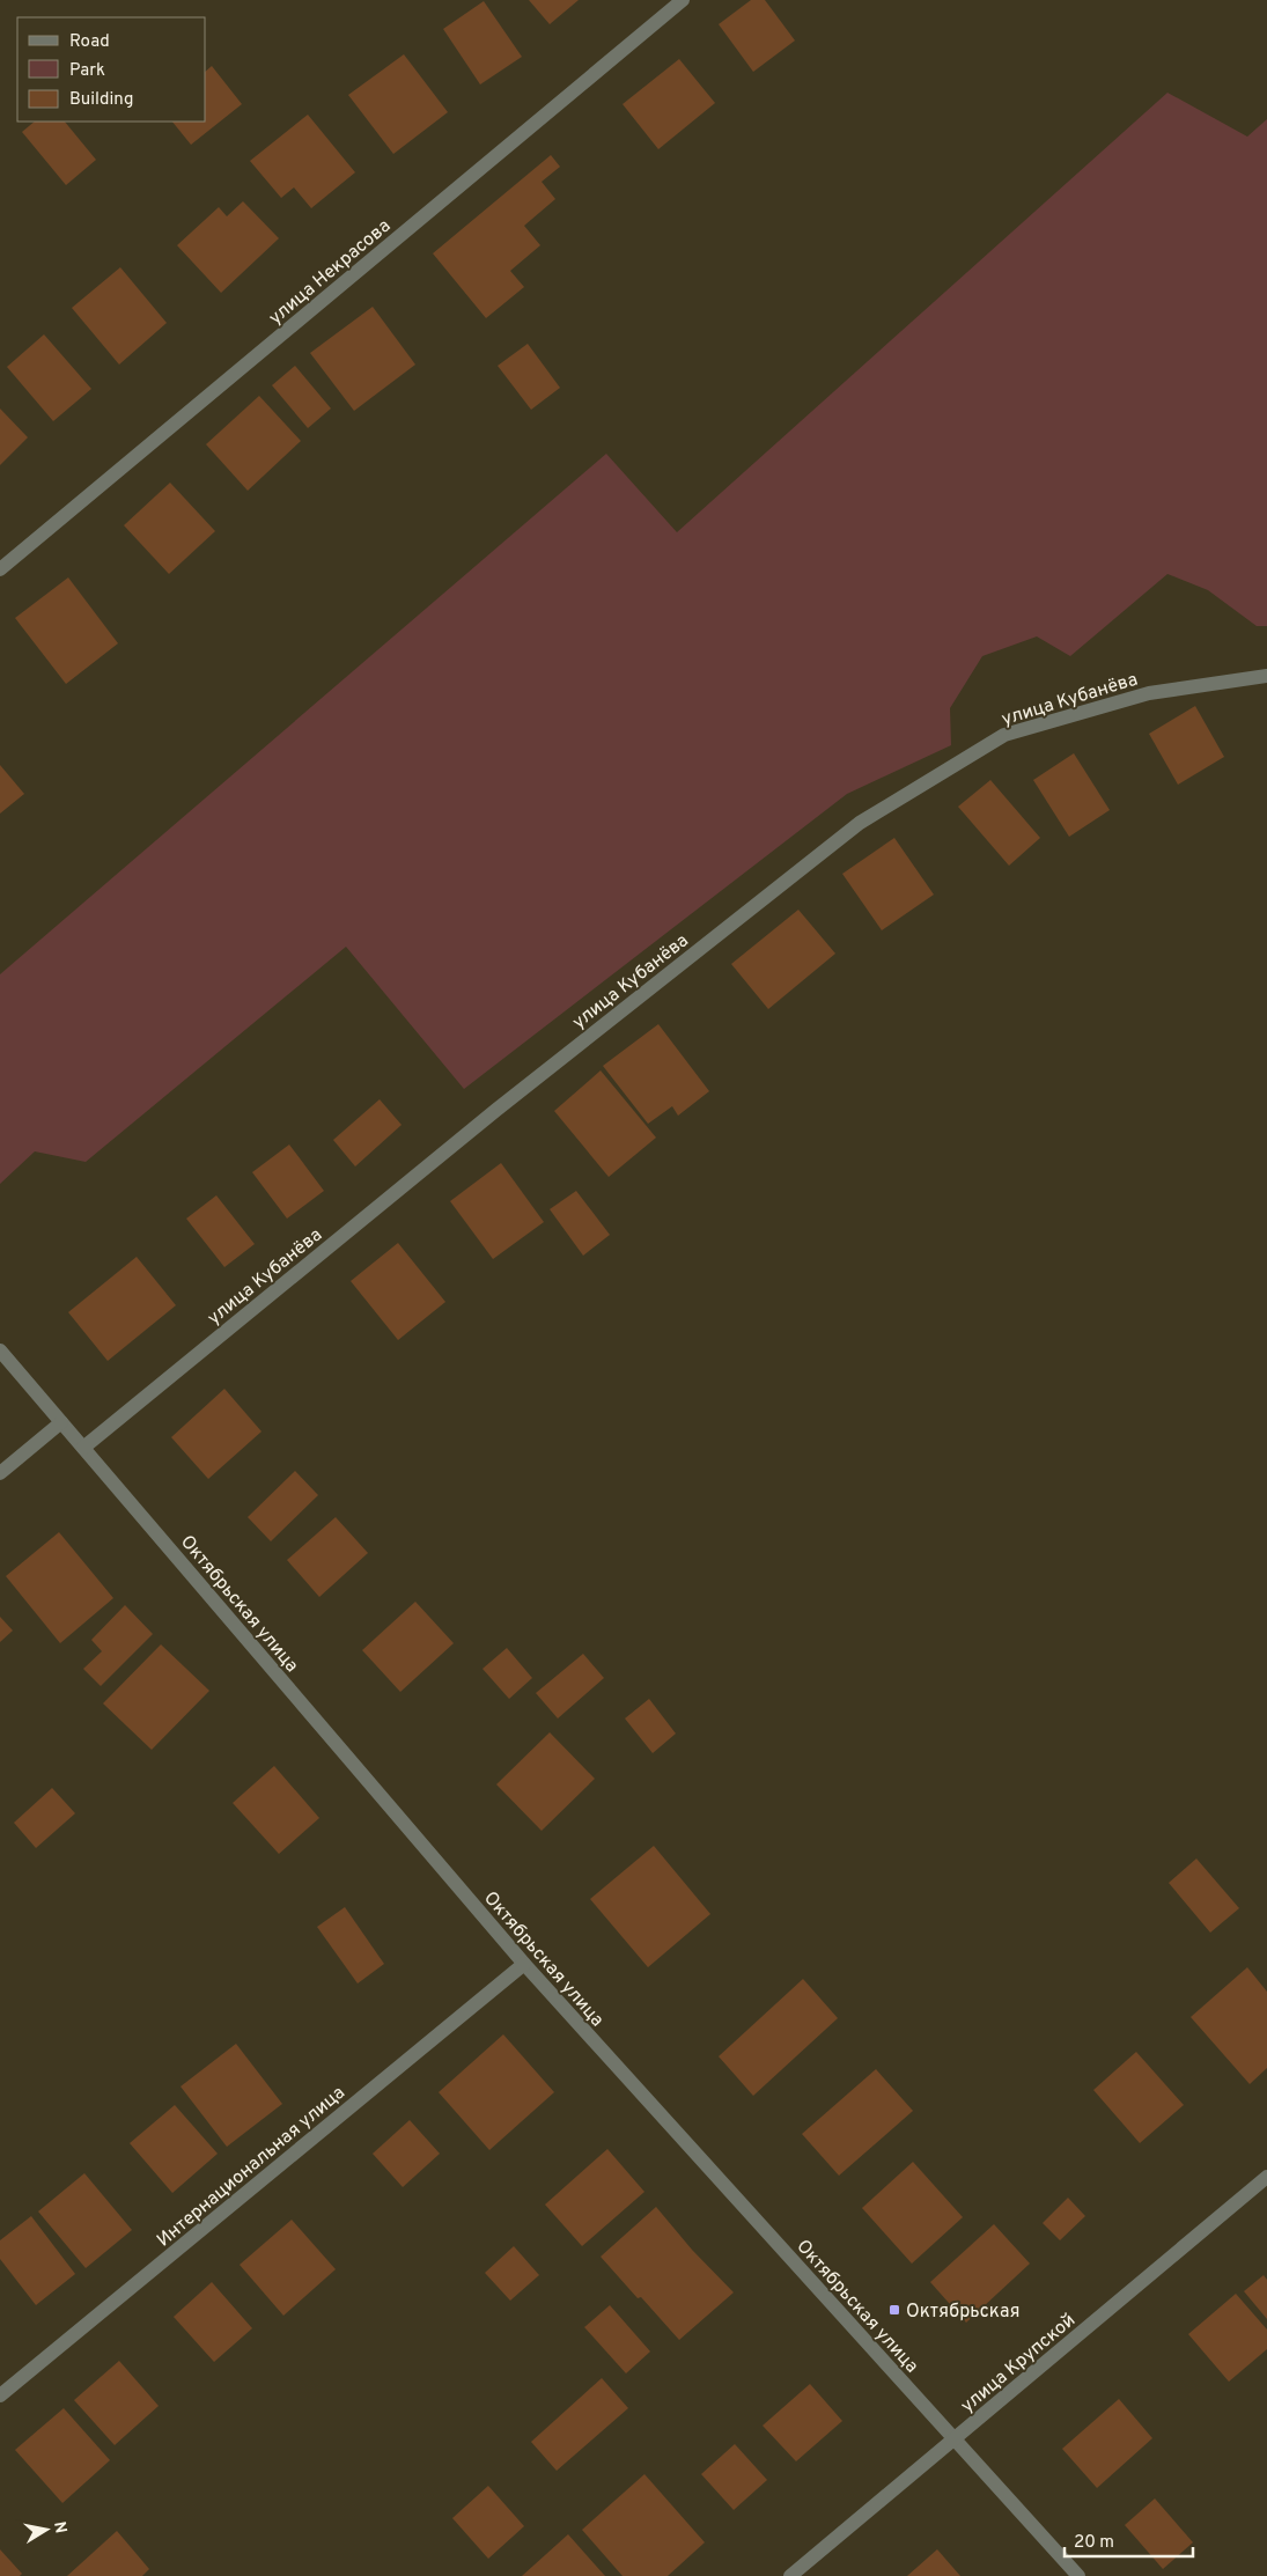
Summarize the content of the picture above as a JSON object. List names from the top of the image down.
{
  "streets": {
    "street": [
      "улица Некрасова",
      "улица Кубанёва",
      "Октябрьская улица",
      "Интернациональная улица",
      "улица Крупской"
    ]
  },
  "crossings": [
    ["улица Кубанёва", "Октябрьская улица"],
    ["Октябрьская улица", "Интернациональная улица"],
    ["Октябрьская улица", "улица Крупской"]
  ],
  "places": {
    "transit": ["Октябрьская"]
  },
  "legend": ["Road", "Park", "Building"],
  "scale_bar": "20 m",
  "north": "right"
}
